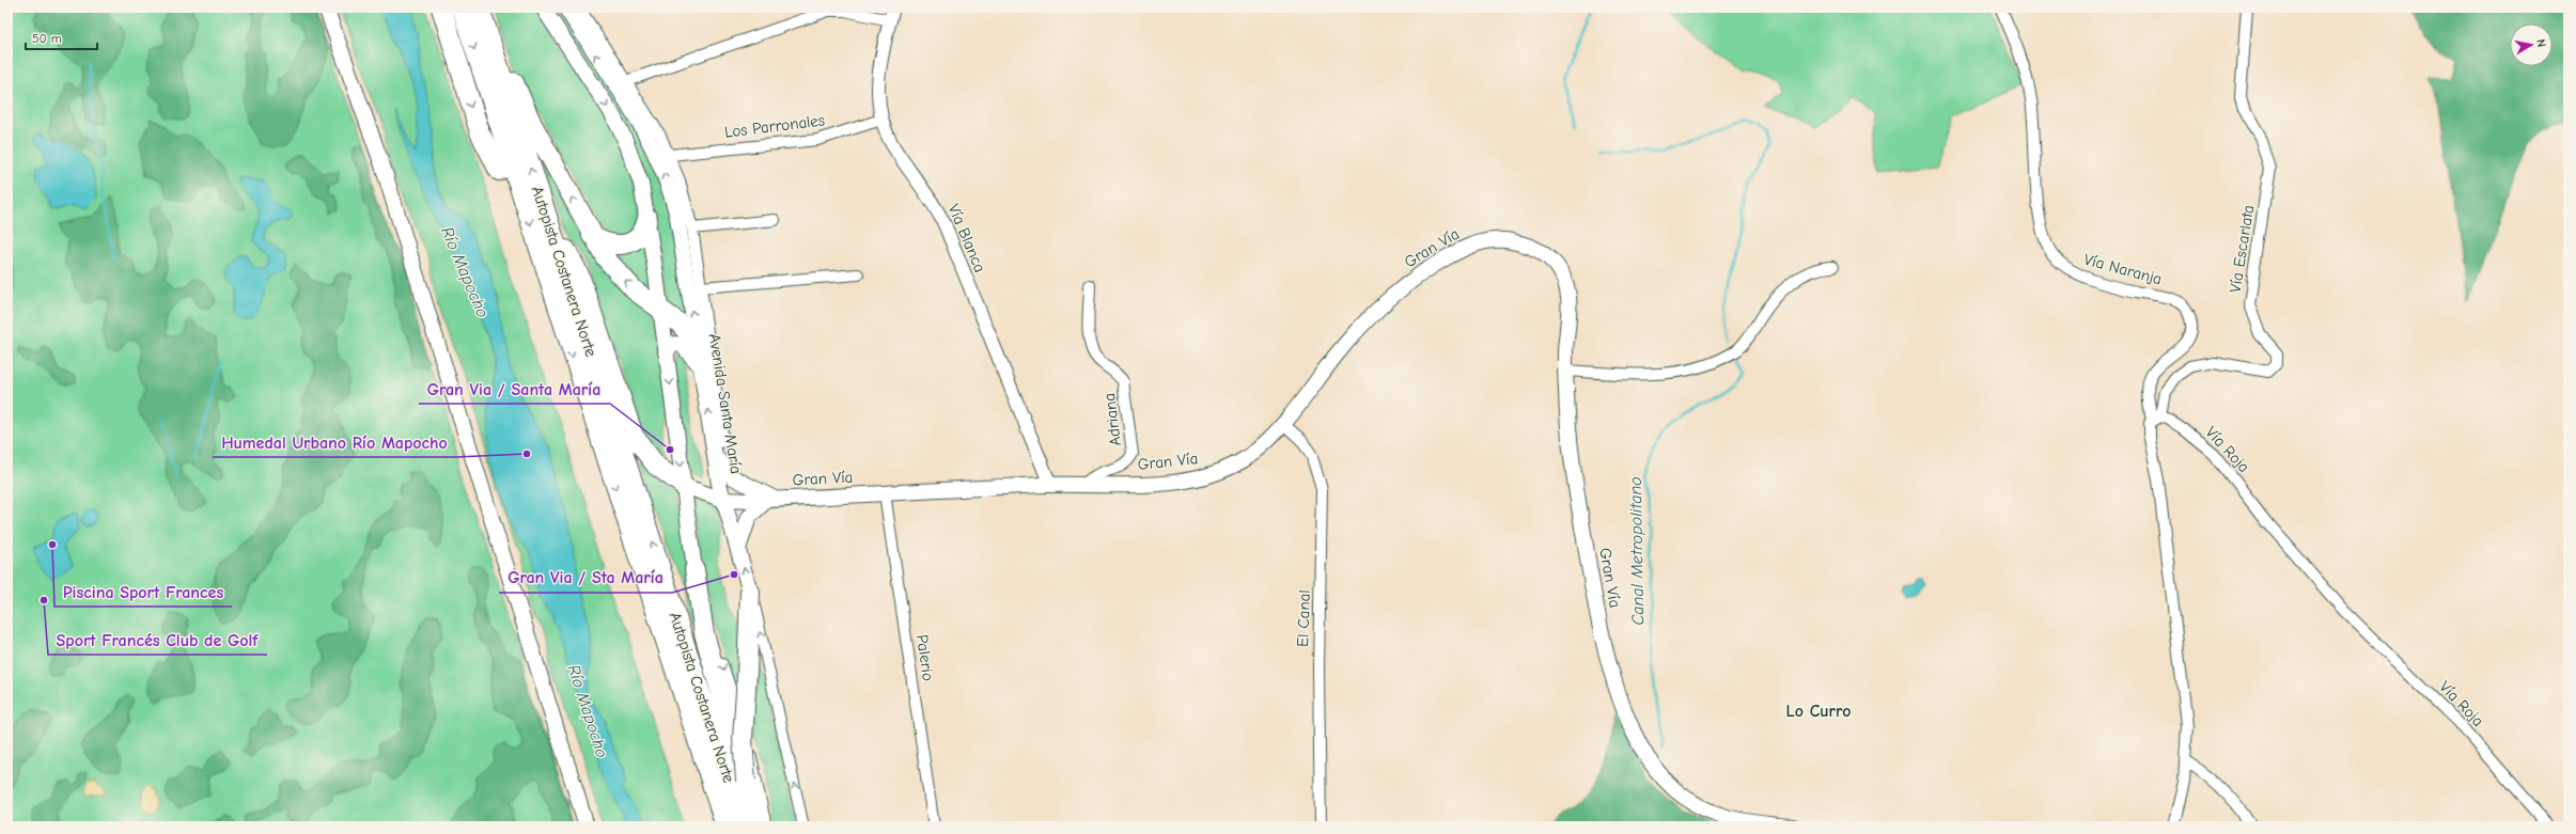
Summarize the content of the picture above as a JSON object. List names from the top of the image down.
{
  "streets": {
    "highway": ["Autopista Costanera Norte"],
    "main road": ["Gran Vía", "Avenida Santa María"],
    "street": [
      "Los Parronales",
      "Vía Blanca",
      "Vía Escarlata",
      "Vía Naranja",
      "Adriana",
      "Vía Roja",
      "El Canal",
      "Palerio"
    ]
  },
  "crossings": [
    ["Los Parronales", "Vía Blanca"],
    ["Los Parronales", "Avenida Santa María"],
    ["Vía Blanca", "Gran Vía"],
    ["Gran Vía", "Avenida Santa María"],
    ["Gran Vía", "Adriana"],
    ["Gran Vía", "El Canal"],
    ["Gran Vía", "Palerio"],
    ["Vía Escarlata", "Vía Naranja"],
    ["Vía Escarlata", "Vía Roja"],
    ["Vía Naranja", "Vía Roja"]
  ],
  "districts": ["Lo Curro"],
  "water": ["Río Mapocho", "Canal Metropolitano"],
  "places": [
    "Gran Via / Santa María",
    "Humedal Urbano Río Mapocho",
    "Piscina Sport Frances",
    "Gran Via / Sta María",
    "Sport Francés Club de Golf"
  ],
  "scale_bar": "50 m",
  "north": "right"
}
